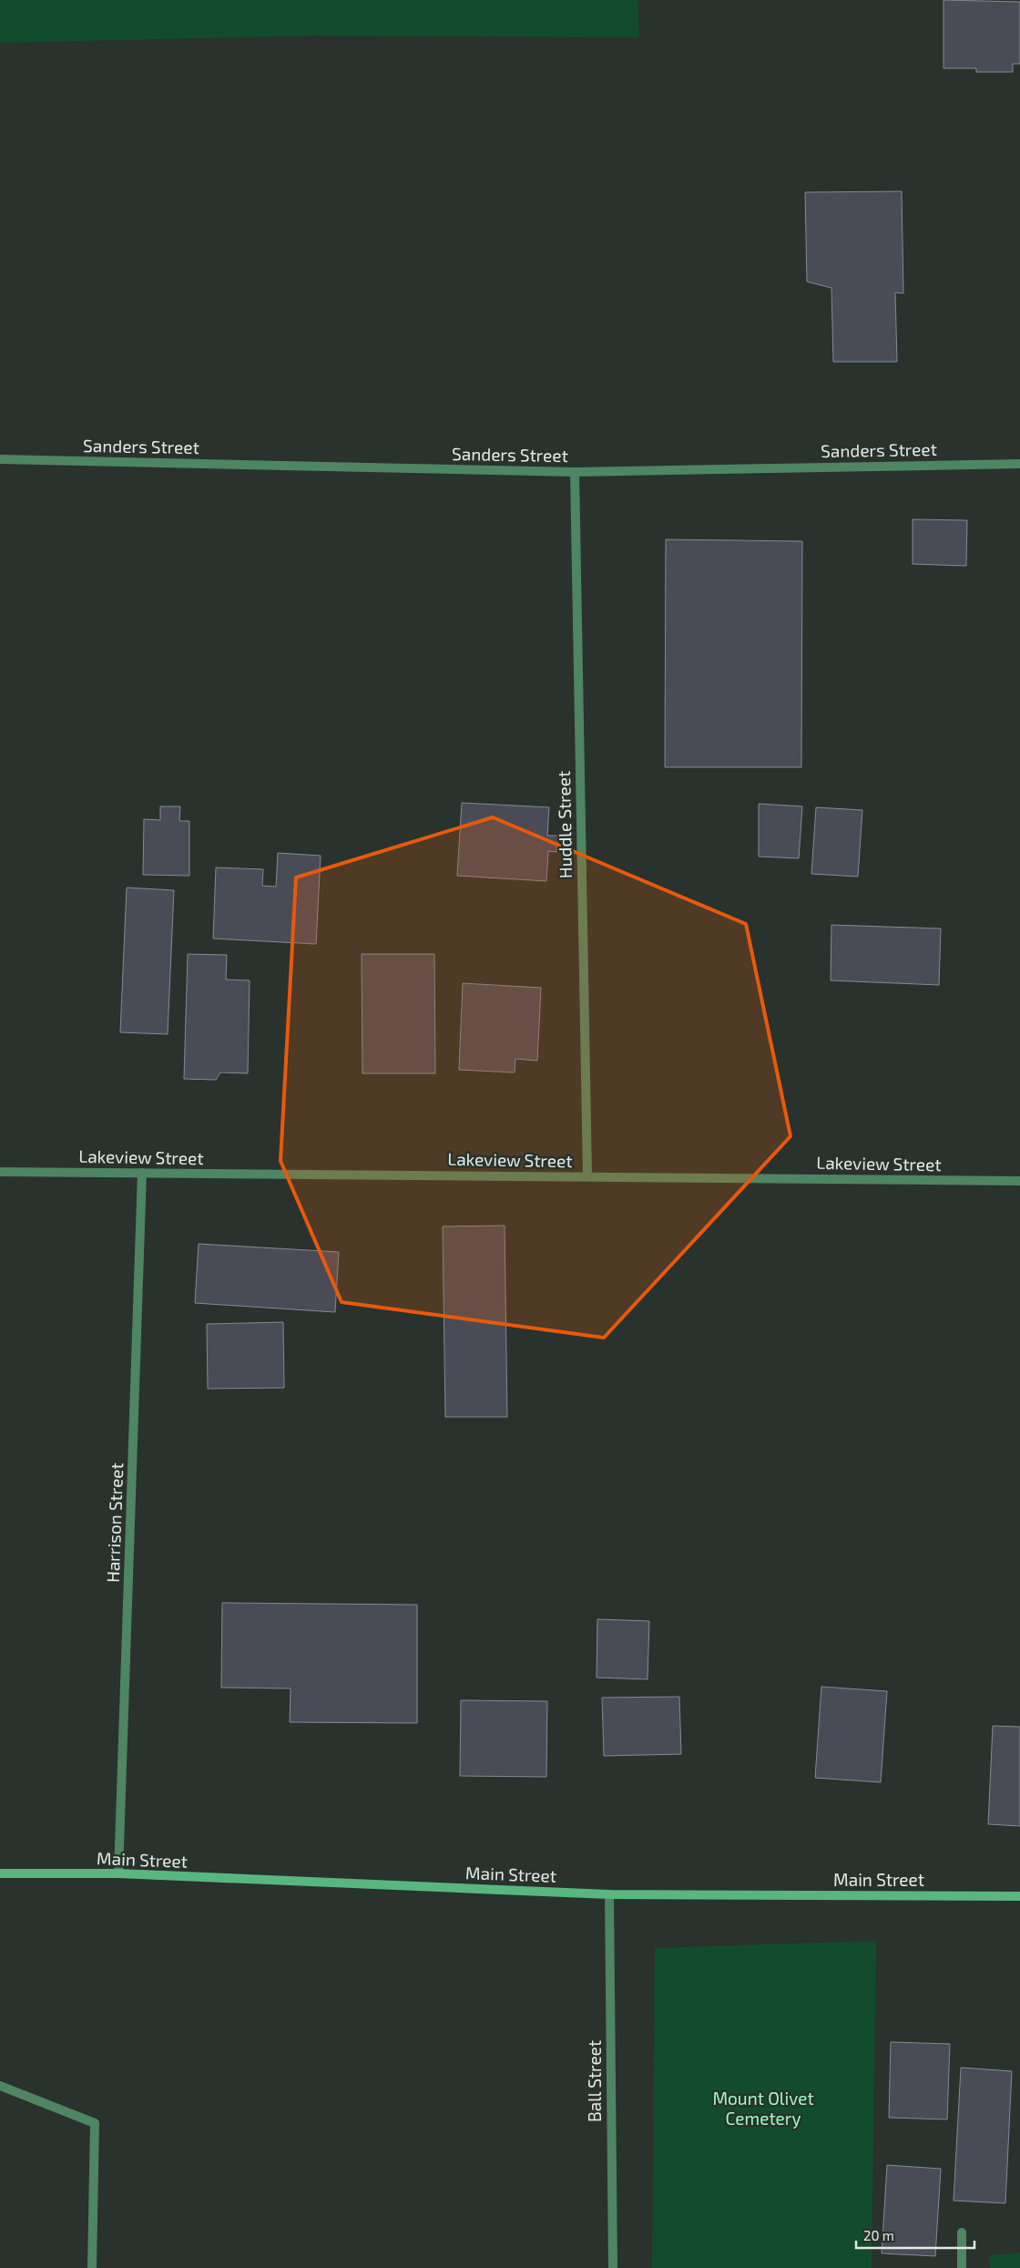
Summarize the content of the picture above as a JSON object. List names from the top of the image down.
{
  "streets": {
    "main road": ["Main Street"],
    "street": [
      "Sanders Street",
      "Huddle Street",
      "Lakeview Street",
      "Harrison Street",
      "Ball Street"
    ]
  },
  "crossings": [
    ["Sanders Street", "Huddle Street"],
    ["Huddle Street", "Lakeview Street"],
    ["Lakeview Street", "Harrison Street"],
    ["Harrison Street", "Main Street"],
    ["Main Street", "Ball Street"]
  ],
  "parks": ["Mount Olivet Cemetery"],
  "scale_bar": "20 m"
}
